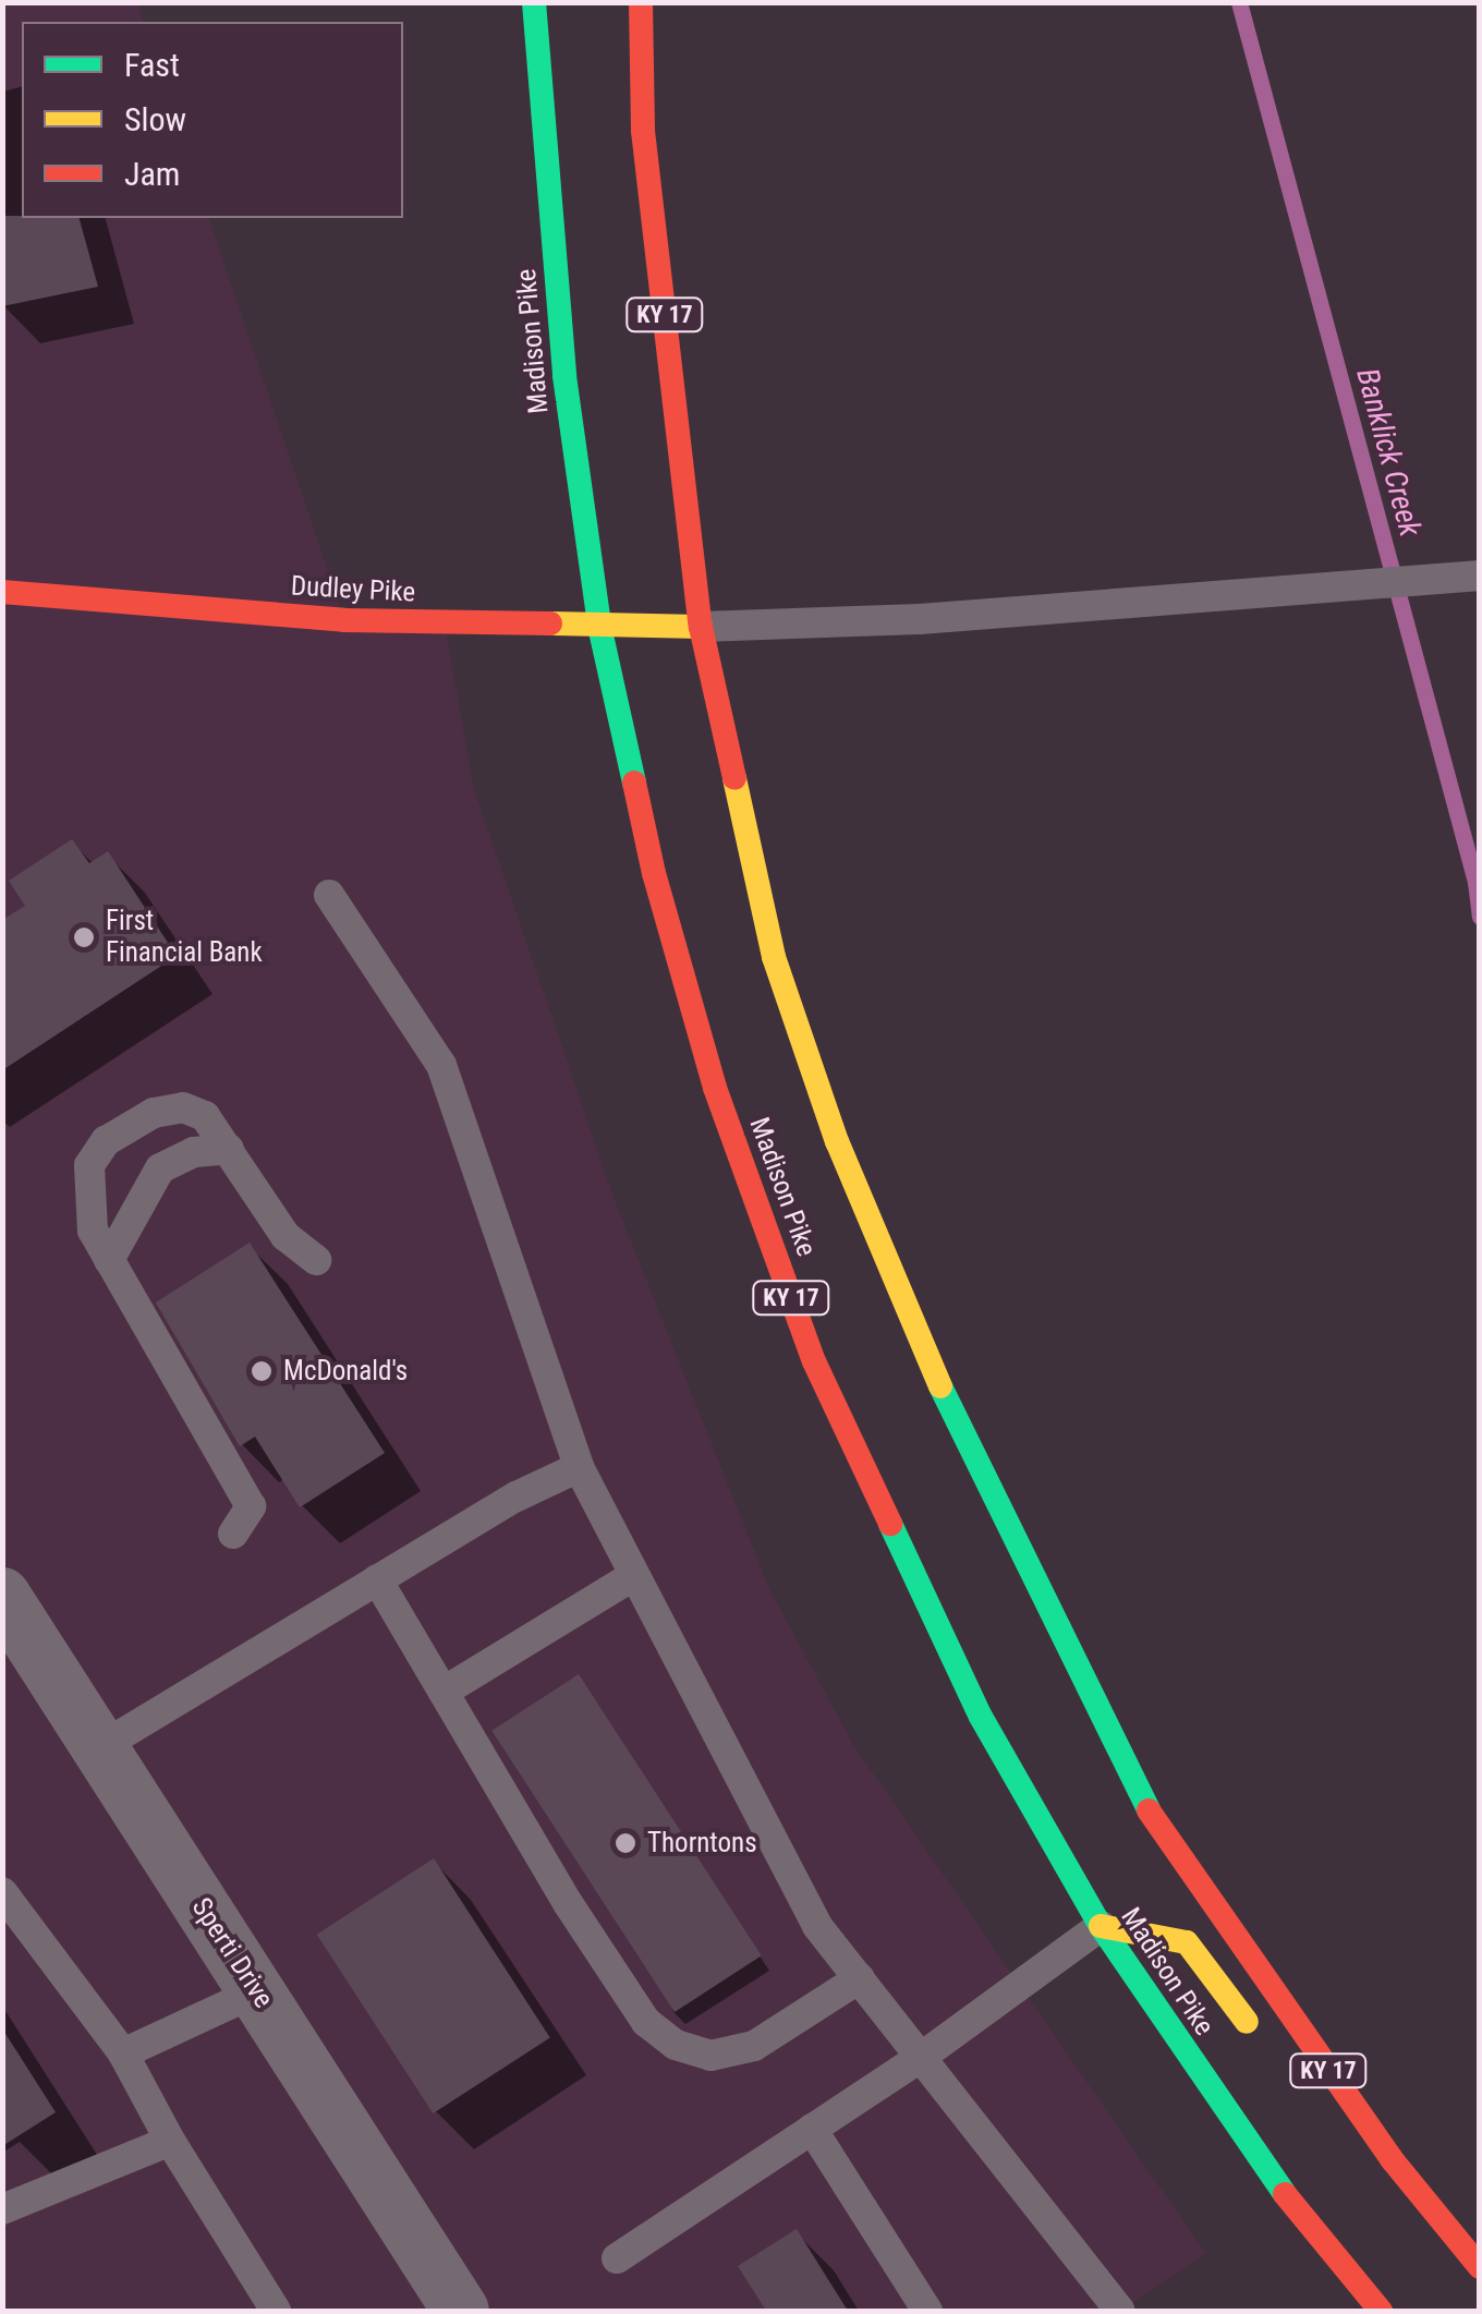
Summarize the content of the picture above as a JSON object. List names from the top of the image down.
{
  "streets": {
    "main road": ["KY 17", "Madison Pike", "Dudley Pike"],
    "street": ["Sperti Drive"]
  },
  "crossings": [
    ["KY 17", "Dudley Pike"],
    ["Madison Pike", "Dudley Pike"]
  ],
  "water": ["Banklick Creek"],
  "places": ["First Financial Bank", "McDonald's", "Thorntons"],
  "legend": ["Fast", "Slow", "Jam"]
}
